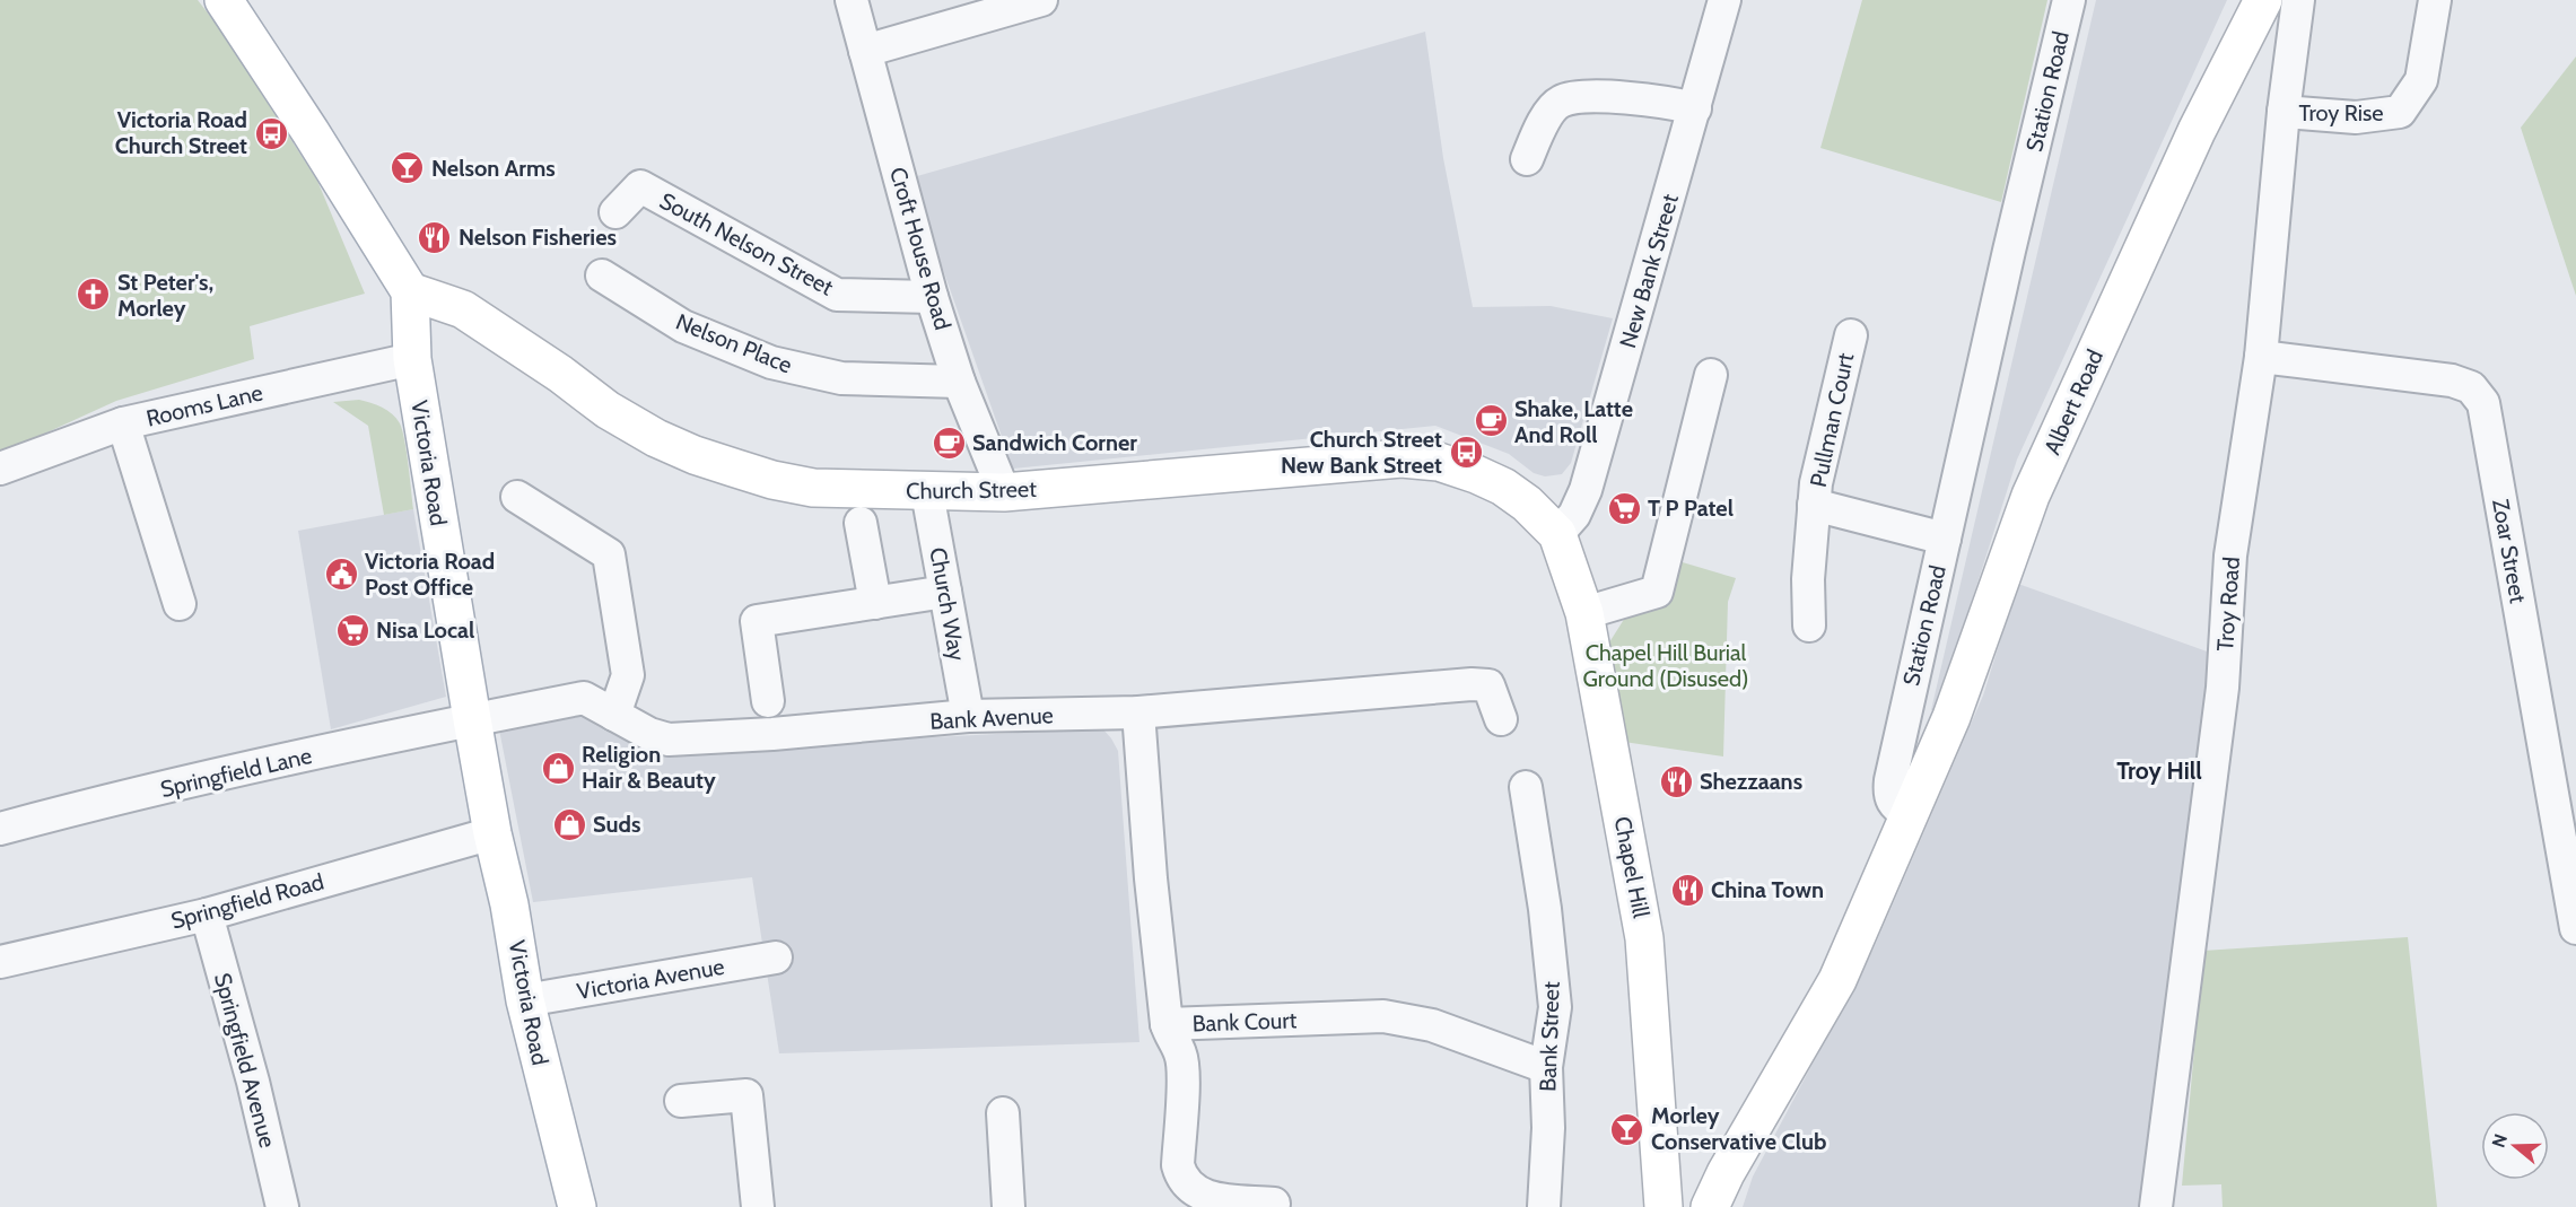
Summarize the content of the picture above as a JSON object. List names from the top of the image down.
{
  "streets": {
    "main road": [
      "Albert Road",
      "Victoria Road",
      "Church Street",
      "Chapel Hill"
    ],
    "street": [
      "Station Road",
      "Troy Rise",
      "South Nelson Street",
      "Croft House Road",
      "New Bank Street",
      "Nelson Place",
      "Rooms Lane",
      "Pullman Court",
      "Zoar Street",
      "Church Way",
      "Troy Road",
      "Bank Avenue",
      "Springfield Lane",
      "Springfield Road",
      "Victoria Avenue",
      "Bank Court",
      "Bank Street",
      "Springfield Avenue"
    ]
  },
  "crossings": [
    ["Station Road", "Albert Road"],
    ["Station Road", "Pullman Court"],
    ["Troy Rise", "Troy Road"],
    ["South Nelson Street", "Croft House Road"],
    ["Croft House Road", "Nelson Place"],
    ["Croft House Road", "Church Street"],
    ["New Bank Street", "Church Street"],
    ["New Bank Street", "Chapel Hill"],
    ["Rooms Lane", "Victoria Road"],
    ["Victoria Road", "Church Street"],
    ["Victoria Road", "Bank Avenue"],
    ["Victoria Road", "Springfield Lane"],
    ["Victoria Road", "Springfield Road"],
    ["Victoria Road", "Victoria Avenue"],
    ["Church Street", "Church Way"],
    ["Church Street", "Chapel Hill"],
    ["Zoar Street", "Troy Road"],
    ["Church Way", "Bank Avenue"],
    ["Bank Avenue", "Springfield Lane"],
    ["Bank Avenue", "Bank Court"],
    ["Springfield Road", "Springfield Avenue"],
    ["Bank Court", "Bank Street"]
  ],
  "districts": ["Troy Hill"],
  "parks": ["Chapel Hill Burial Ground (Disused)"],
  "places": {
    "bus stop": ["Victoria Road Church Street", "Church Street New Bank Street"],
    "bar": ["Nelson Arms", "Morley Conservative Club"],
    "restaurant": ["Nelson Fisheries", "Shezzaans", "China Town"],
    "church": ["St Peter's, Morley"],
    "cafe": ["Shake, Latte And Roll", "Sandwich Corner"],
    "supermarket": ["T P Patel", "Nisa Local"],
    "public building": ["Victoria Road Post Office"],
    "shop": ["Religion Hair & Beauty", "Suds"]
  },
  "north": "left"
}
